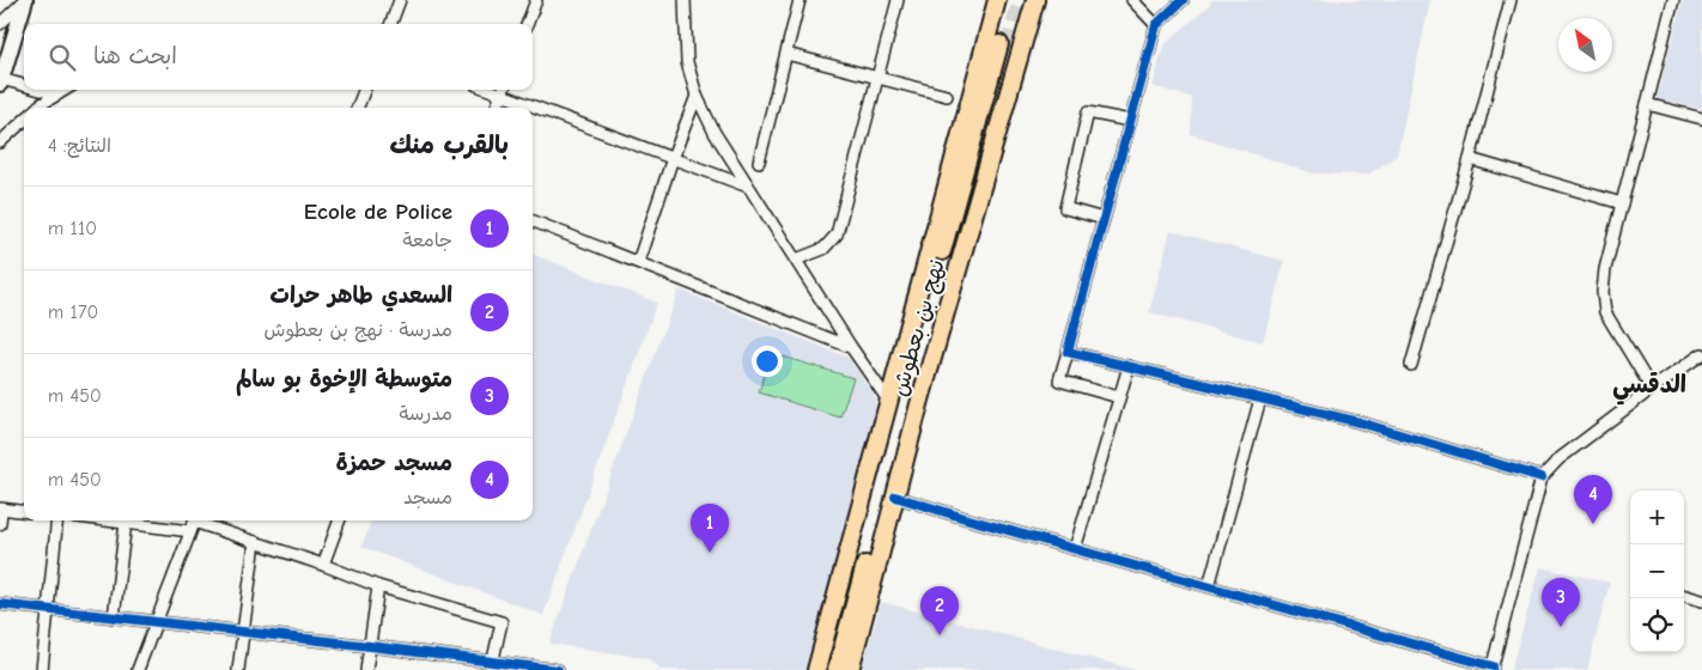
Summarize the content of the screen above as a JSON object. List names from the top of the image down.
{
  "streets": {
    "main road": ["نهج بن بعطوش"]
  },
  "districts": ["الدقسي"],
  "north": "top left",
  "page": {
    "search": "ابحث هنا",
    "heading": ["بالقرب منك", "النتائج: 4"],
    "list": [
      {
        "mark": "1",
        "name": "Ecole de Police",
        "note": "جامعة",
        "value": "110 m"
      },
      {
        "mark": "2",
        "name": "السعدي طاهر حرات",
        "note": "مدرسة · نهج بن بعطوش",
        "value": "170 m"
      },
      {
        "mark": "3",
        "name": "متوسطة الإخوة بو سالم",
        "note": "مدرسة",
        "value": "450 m"
      },
      {
        "mark": "4",
        "name": "مسجد حمزة",
        "note": "مسجد",
        "value": "450 m"
      }
    ],
    "pins": [
      "4",
      "1",
      "3",
      "2"
    ],
    "map_buttons": ["+", "−"]
  }
}
